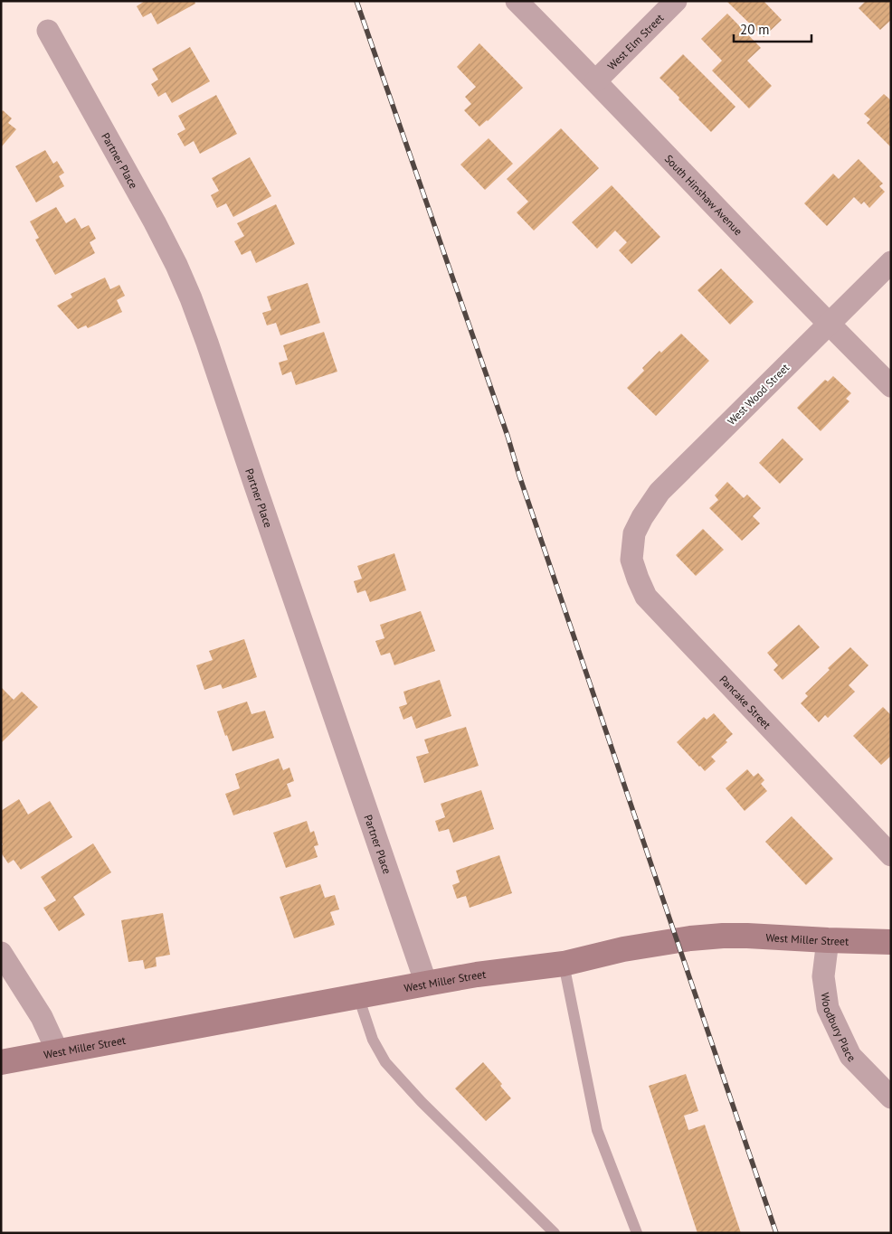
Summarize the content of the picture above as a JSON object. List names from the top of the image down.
{
  "streets": {
    "street": [
      "West Elm Street",
      "Partner Place",
      "South Hinshaw Avenue",
      "West Wood Street",
      "Pancake Street",
      "West Miller Street",
      "Woodbury Place"
    ]
  },
  "crossings": [
    ["West Elm Street", "South Hinshaw Avenue"],
    ["Partner Place", "West Miller Street"],
    ["South Hinshaw Avenue", "West Wood Street"],
    ["West Wood Street", "Pancake Street"],
    ["West Miller Street", "Woodbury Place"]
  ],
  "scale_bar": "20 m"
}
